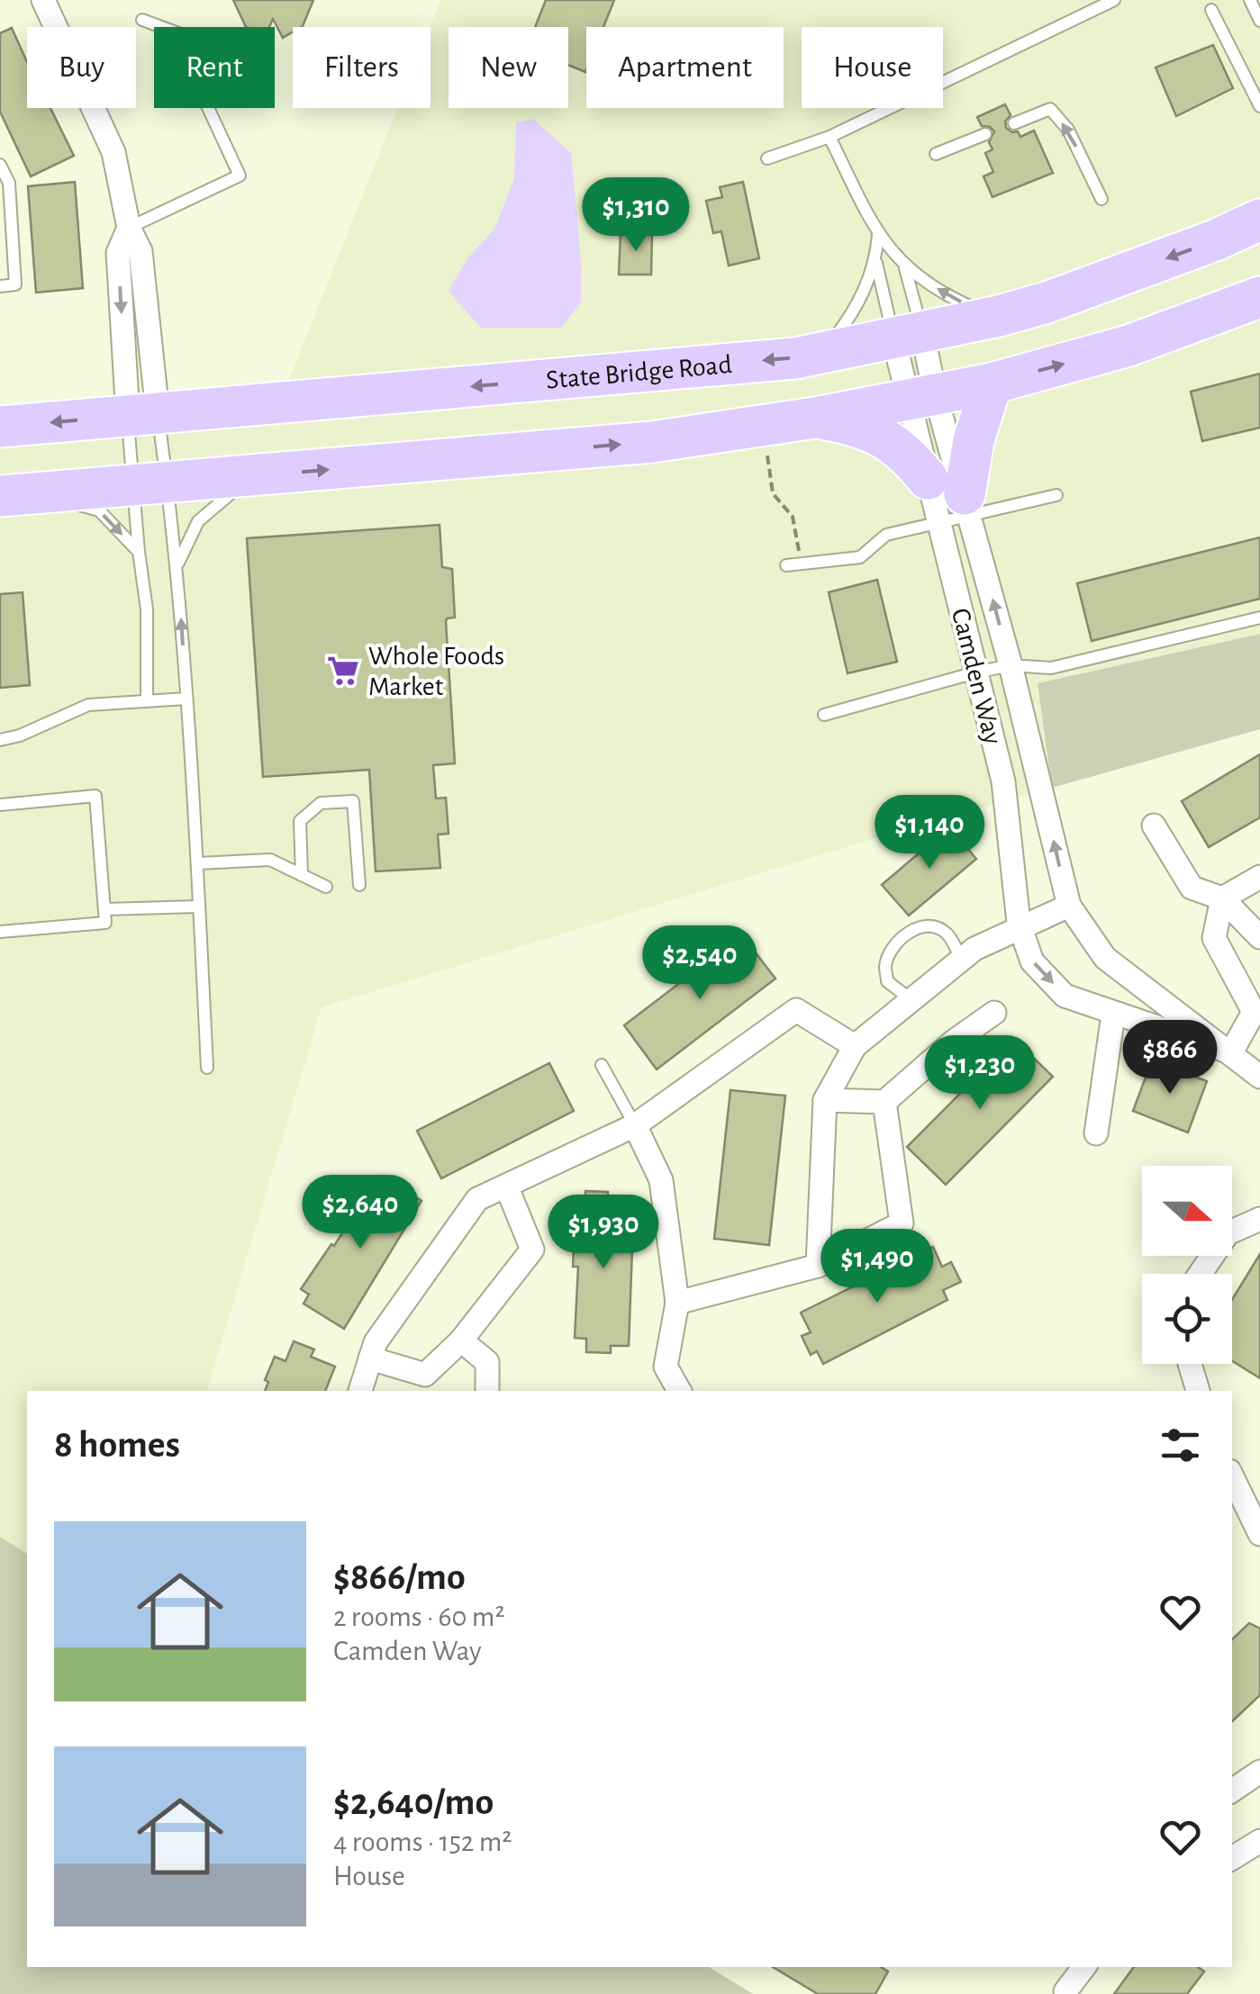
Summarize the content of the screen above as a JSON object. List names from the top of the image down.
{
  "streets": {
    "highway": ["State Bridge Road"],
    "street": ["Camden Way"]
  },
  "places": {
    "supermarket": ["Whole Foods Market"]
  },
  "north": "right",
  "page": {
    "chip": [
      "Buy",
      "Rent",
      "Filters",
      "New",
      "Apartment",
      "House"
    ],
    "price": [
      "$1,310",
      "$1,140",
      "$2,540",
      "$866",
      "$1,230",
      "$2,640",
      "$1,930",
      "$1,490"
    ],
    "heading": "8 homes",
    "list": [
      {
        "name": "$866/mo",
        "note": "2 rooms · 60 m² · Camden Way"
      },
      {
        "name": "$2,640/mo",
        "note": "4 rooms · 152 m² · House"
      }
    ]
  }
}
